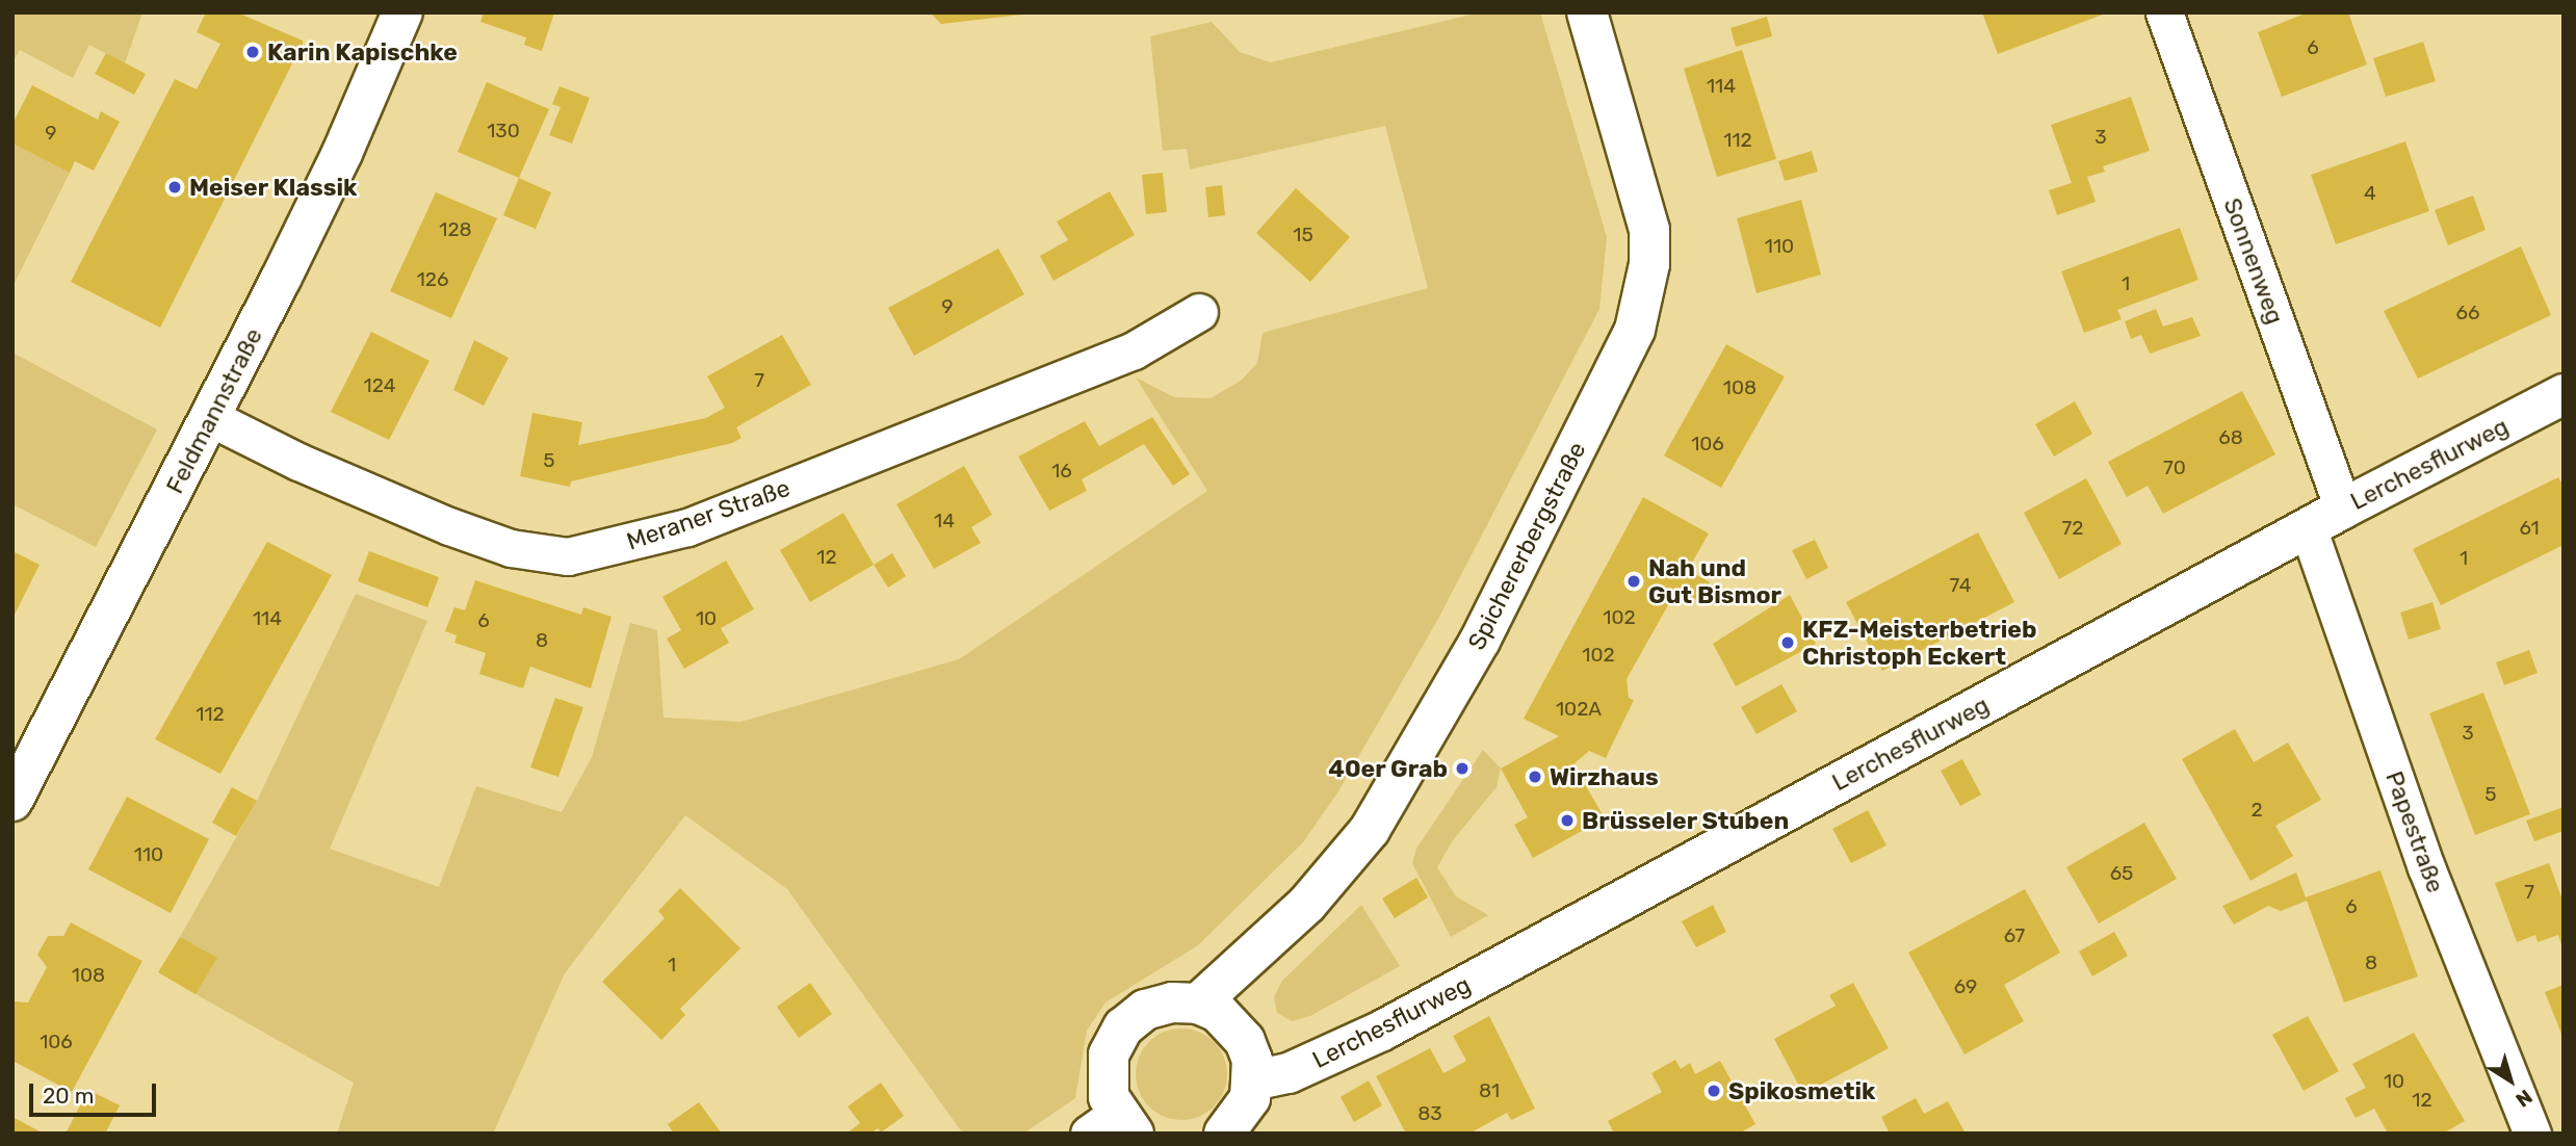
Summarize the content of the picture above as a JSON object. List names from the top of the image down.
{
  "streets": {
    "street": [
      "Sonnenweg",
      "Feldmannstraße",
      "Lerchesflurweg",
      "Meraner Straße",
      "Spichererbergstraße",
      "Papestraße"
    ]
  },
  "crossings": [
    ["Sonnenweg", "Lerchesflurweg"],
    ["Feldmannstraße", "Meraner Straße"],
    ["Lerchesflurweg", "Papestraße"]
  ],
  "places": [
    "Karin Kapischke",
    "Meiser Klassik",
    "Nah und Gut Bismor",
    "KFZ-Meisterbetrieb Christoph Eckert",
    "40er Grab",
    "Wirzhaus",
    "Brüsseler Stuben",
    "Spikosmetik"
  ],
  "house_numbers": [
    "6",
    "114",
    "130",
    "9",
    "3",
    "112",
    "4",
    "128",
    "15",
    "110",
    "126",
    "1",
    "9",
    "66",
    "7",
    "124",
    "108",
    "68",
    "106",
    "5",
    "70",
    "16",
    "14",
    "72",
    "61",
    "12",
    "1",
    "74",
    "102",
    "114",
    "10",
    "6",
    "8",
    "102",
    "102A",
    "112",
    "3",
    "5",
    "2",
    "110",
    "65",
    "7",
    "6",
    "67",
    "8",
    "1",
    "108",
    "69",
    "106",
    "10",
    "81",
    "12",
    "83"
  ],
  "scale_bar": "20 m",
  "north": "bottom right"
}
